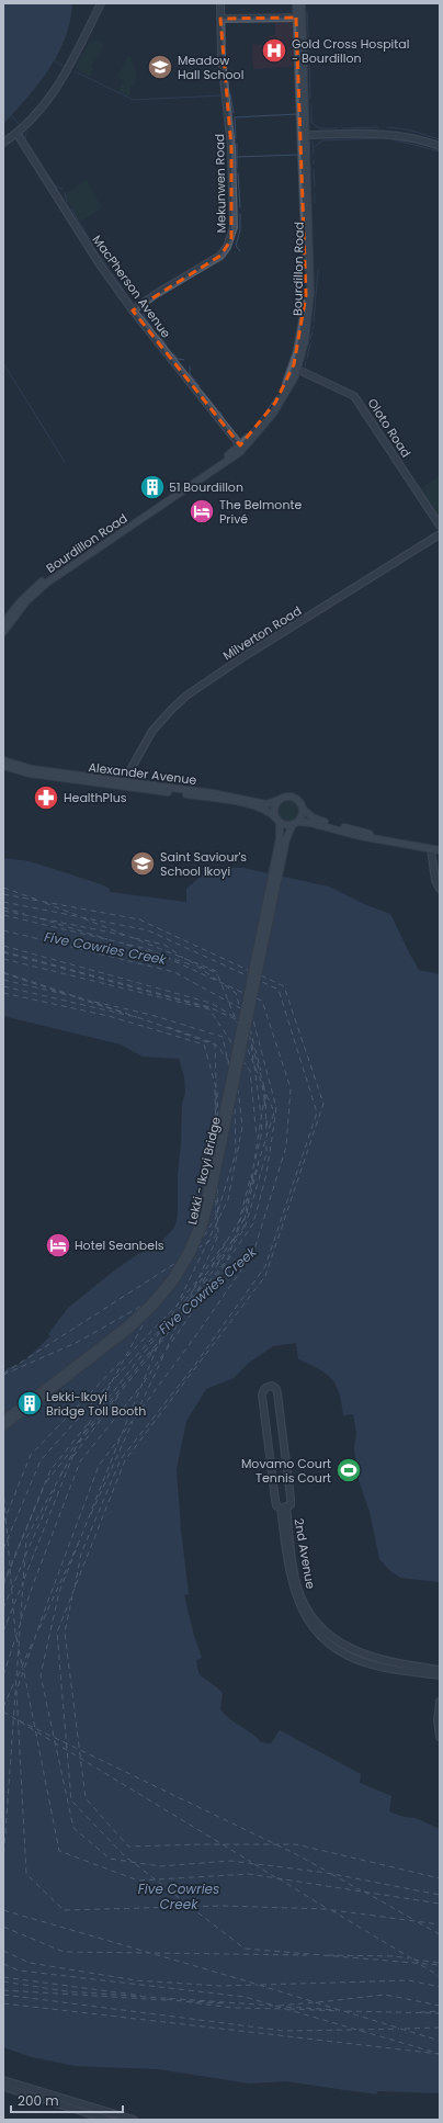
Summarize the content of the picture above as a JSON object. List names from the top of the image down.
{
  "streets": {
    "main road": ["Bourdillon Road", "Alexander Avenue", "Lekki - Ikoyi Bridge"],
    "street": [
      "Mekunwen Road",
      "MacPherson Avenue",
      "Oloto Road",
      "Milverton Road",
      "2nd Avenue"
    ]
  },
  "crossings": [
    ["Mekunwen Road", "MacPherson Avenue"],
    ["Bourdillon Road", "MacPherson Avenue"],
    ["Bourdillon Road", "Oloto Road"],
    ["Milverton Road", "Alexander Avenue"]
  ],
  "water": ["Five Cowries Creek"],
  "places": {
    "hospital": ["Gold Cross Hospital - Bourdillon"],
    "school or university": ["Meadow Hall School", "Saint Saviour's School Ikoyi"],
    "building": ["51 Bourdillon", "Lekki-Ikoyi Bridge Toll Booth"],
    "hotel": ["The Belmonte Privé", "Hotel Seanbels"],
    "pharmacy": ["HealthPlus"],
    "sports": ["Movamo Court Tennis Court"]
  },
  "scale_bar": "200 m"
}
